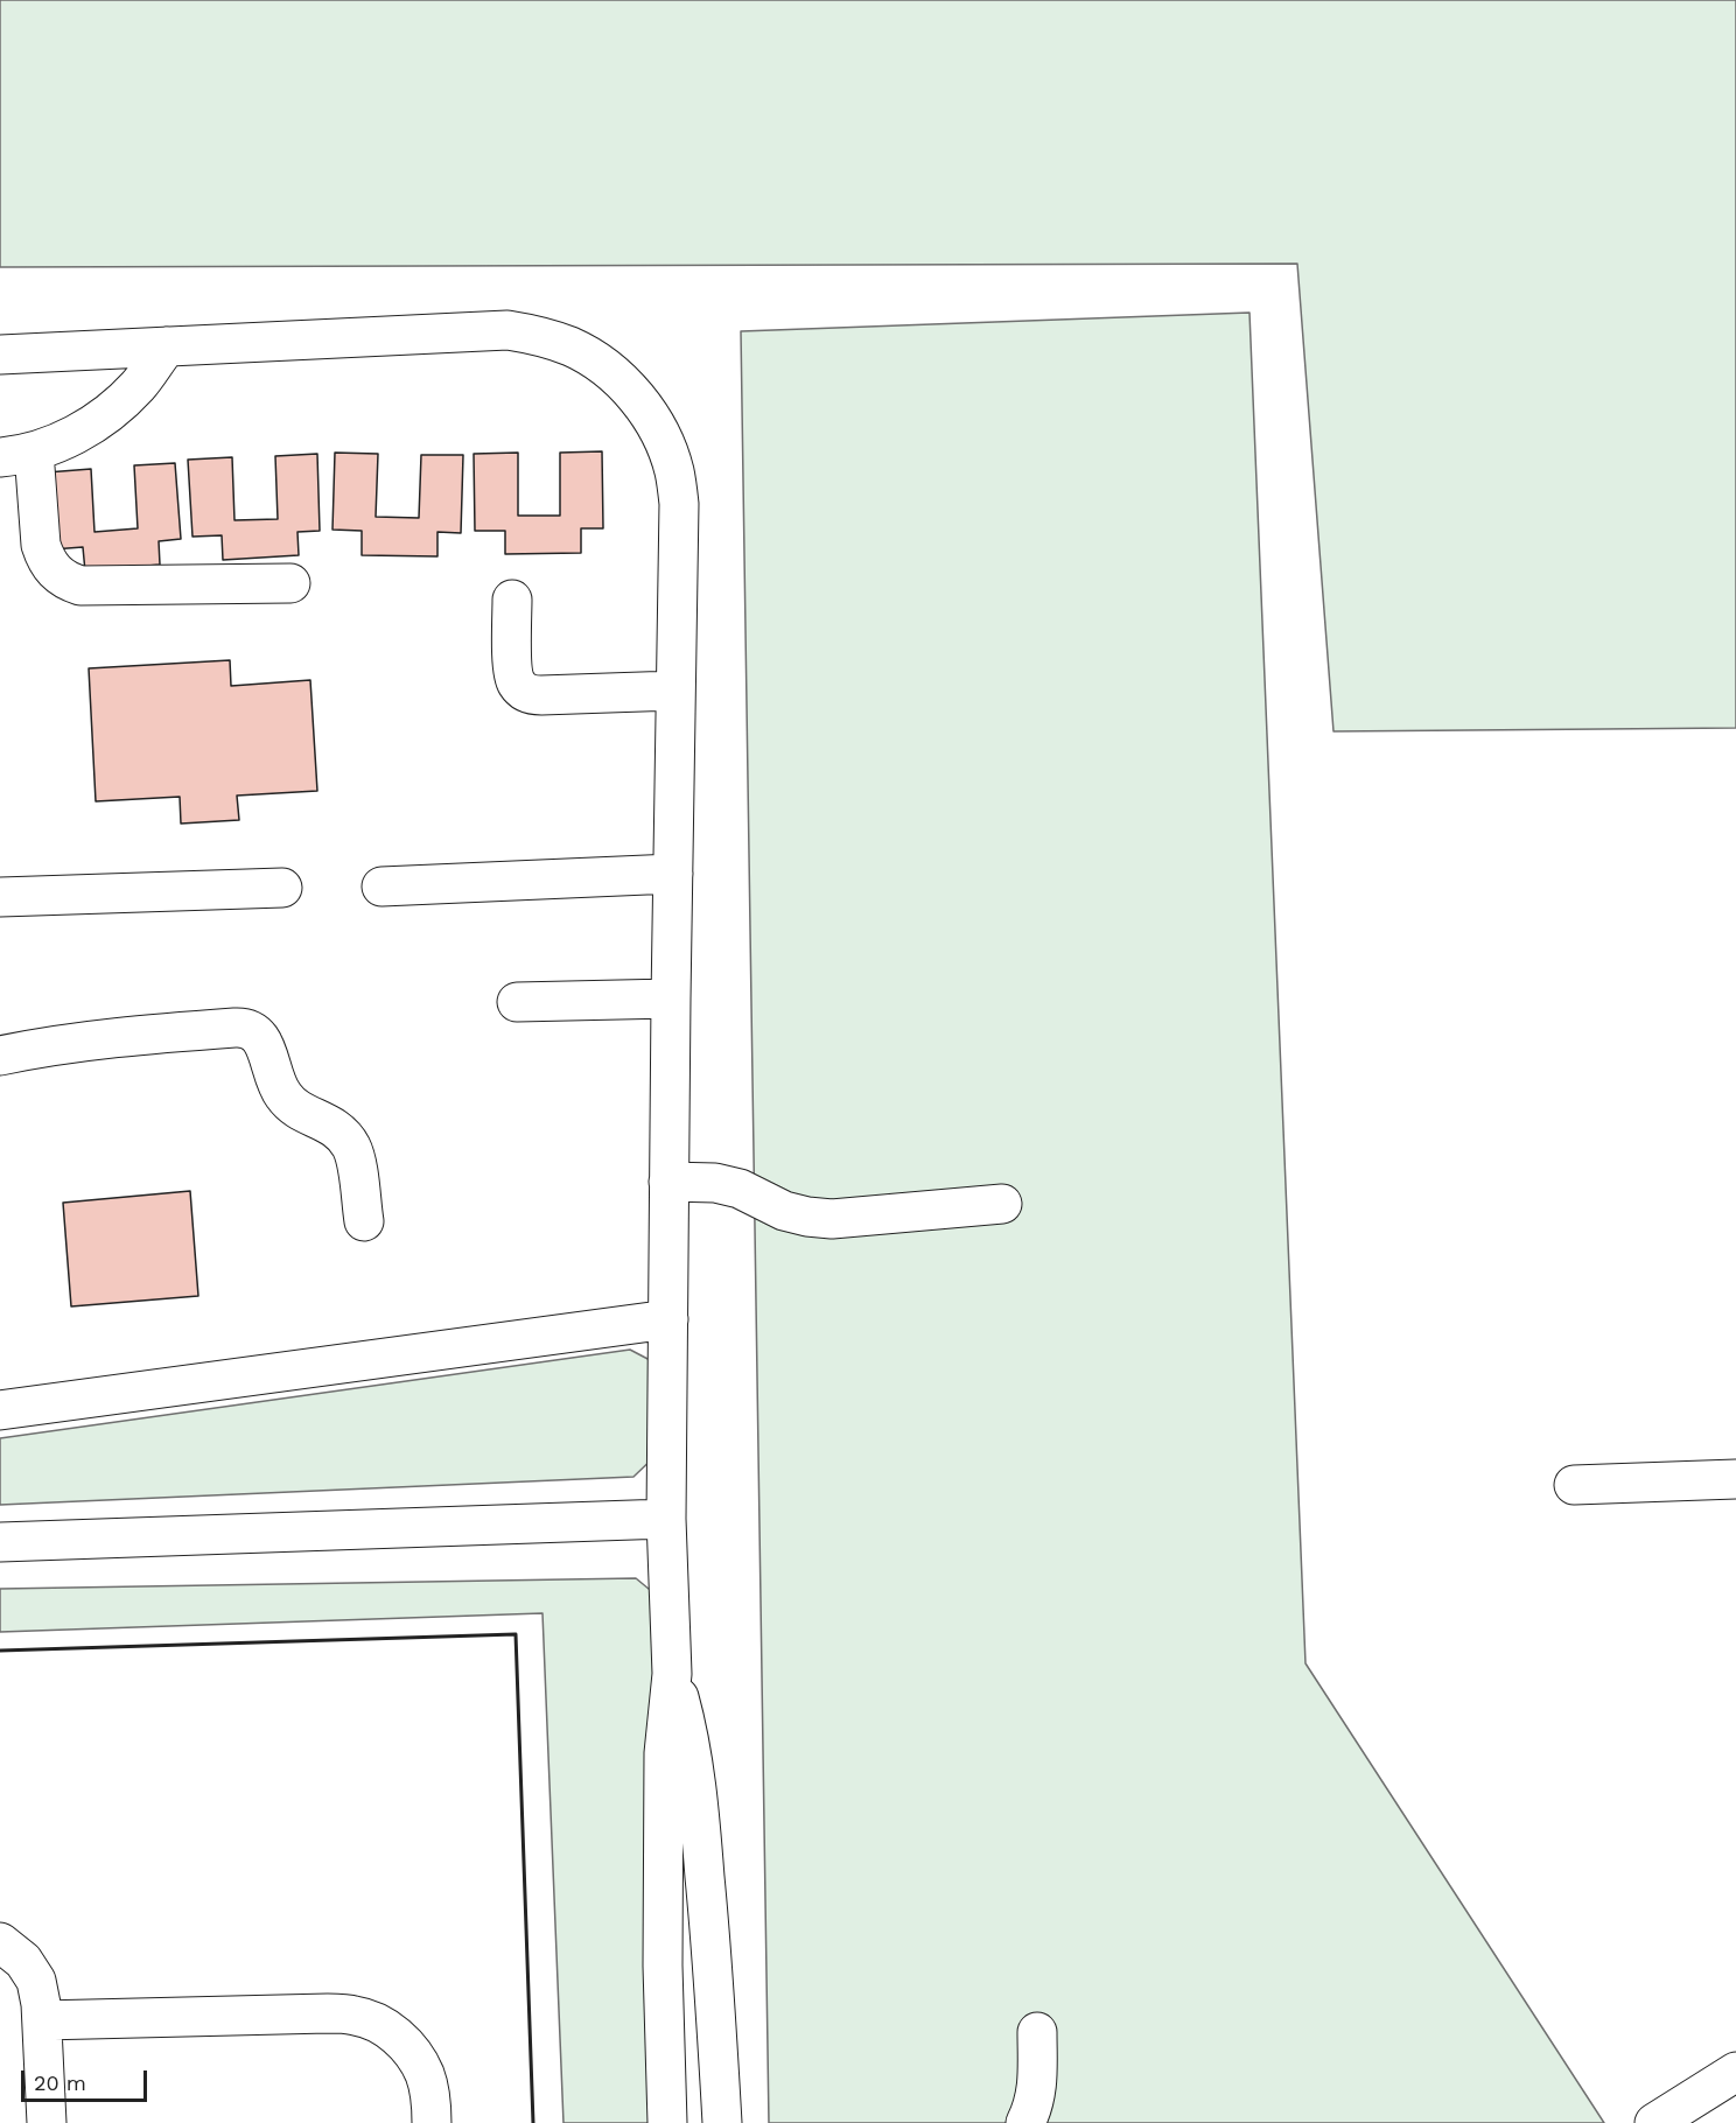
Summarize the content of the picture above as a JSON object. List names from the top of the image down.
{
  "scale_bar": "20 m"
}
